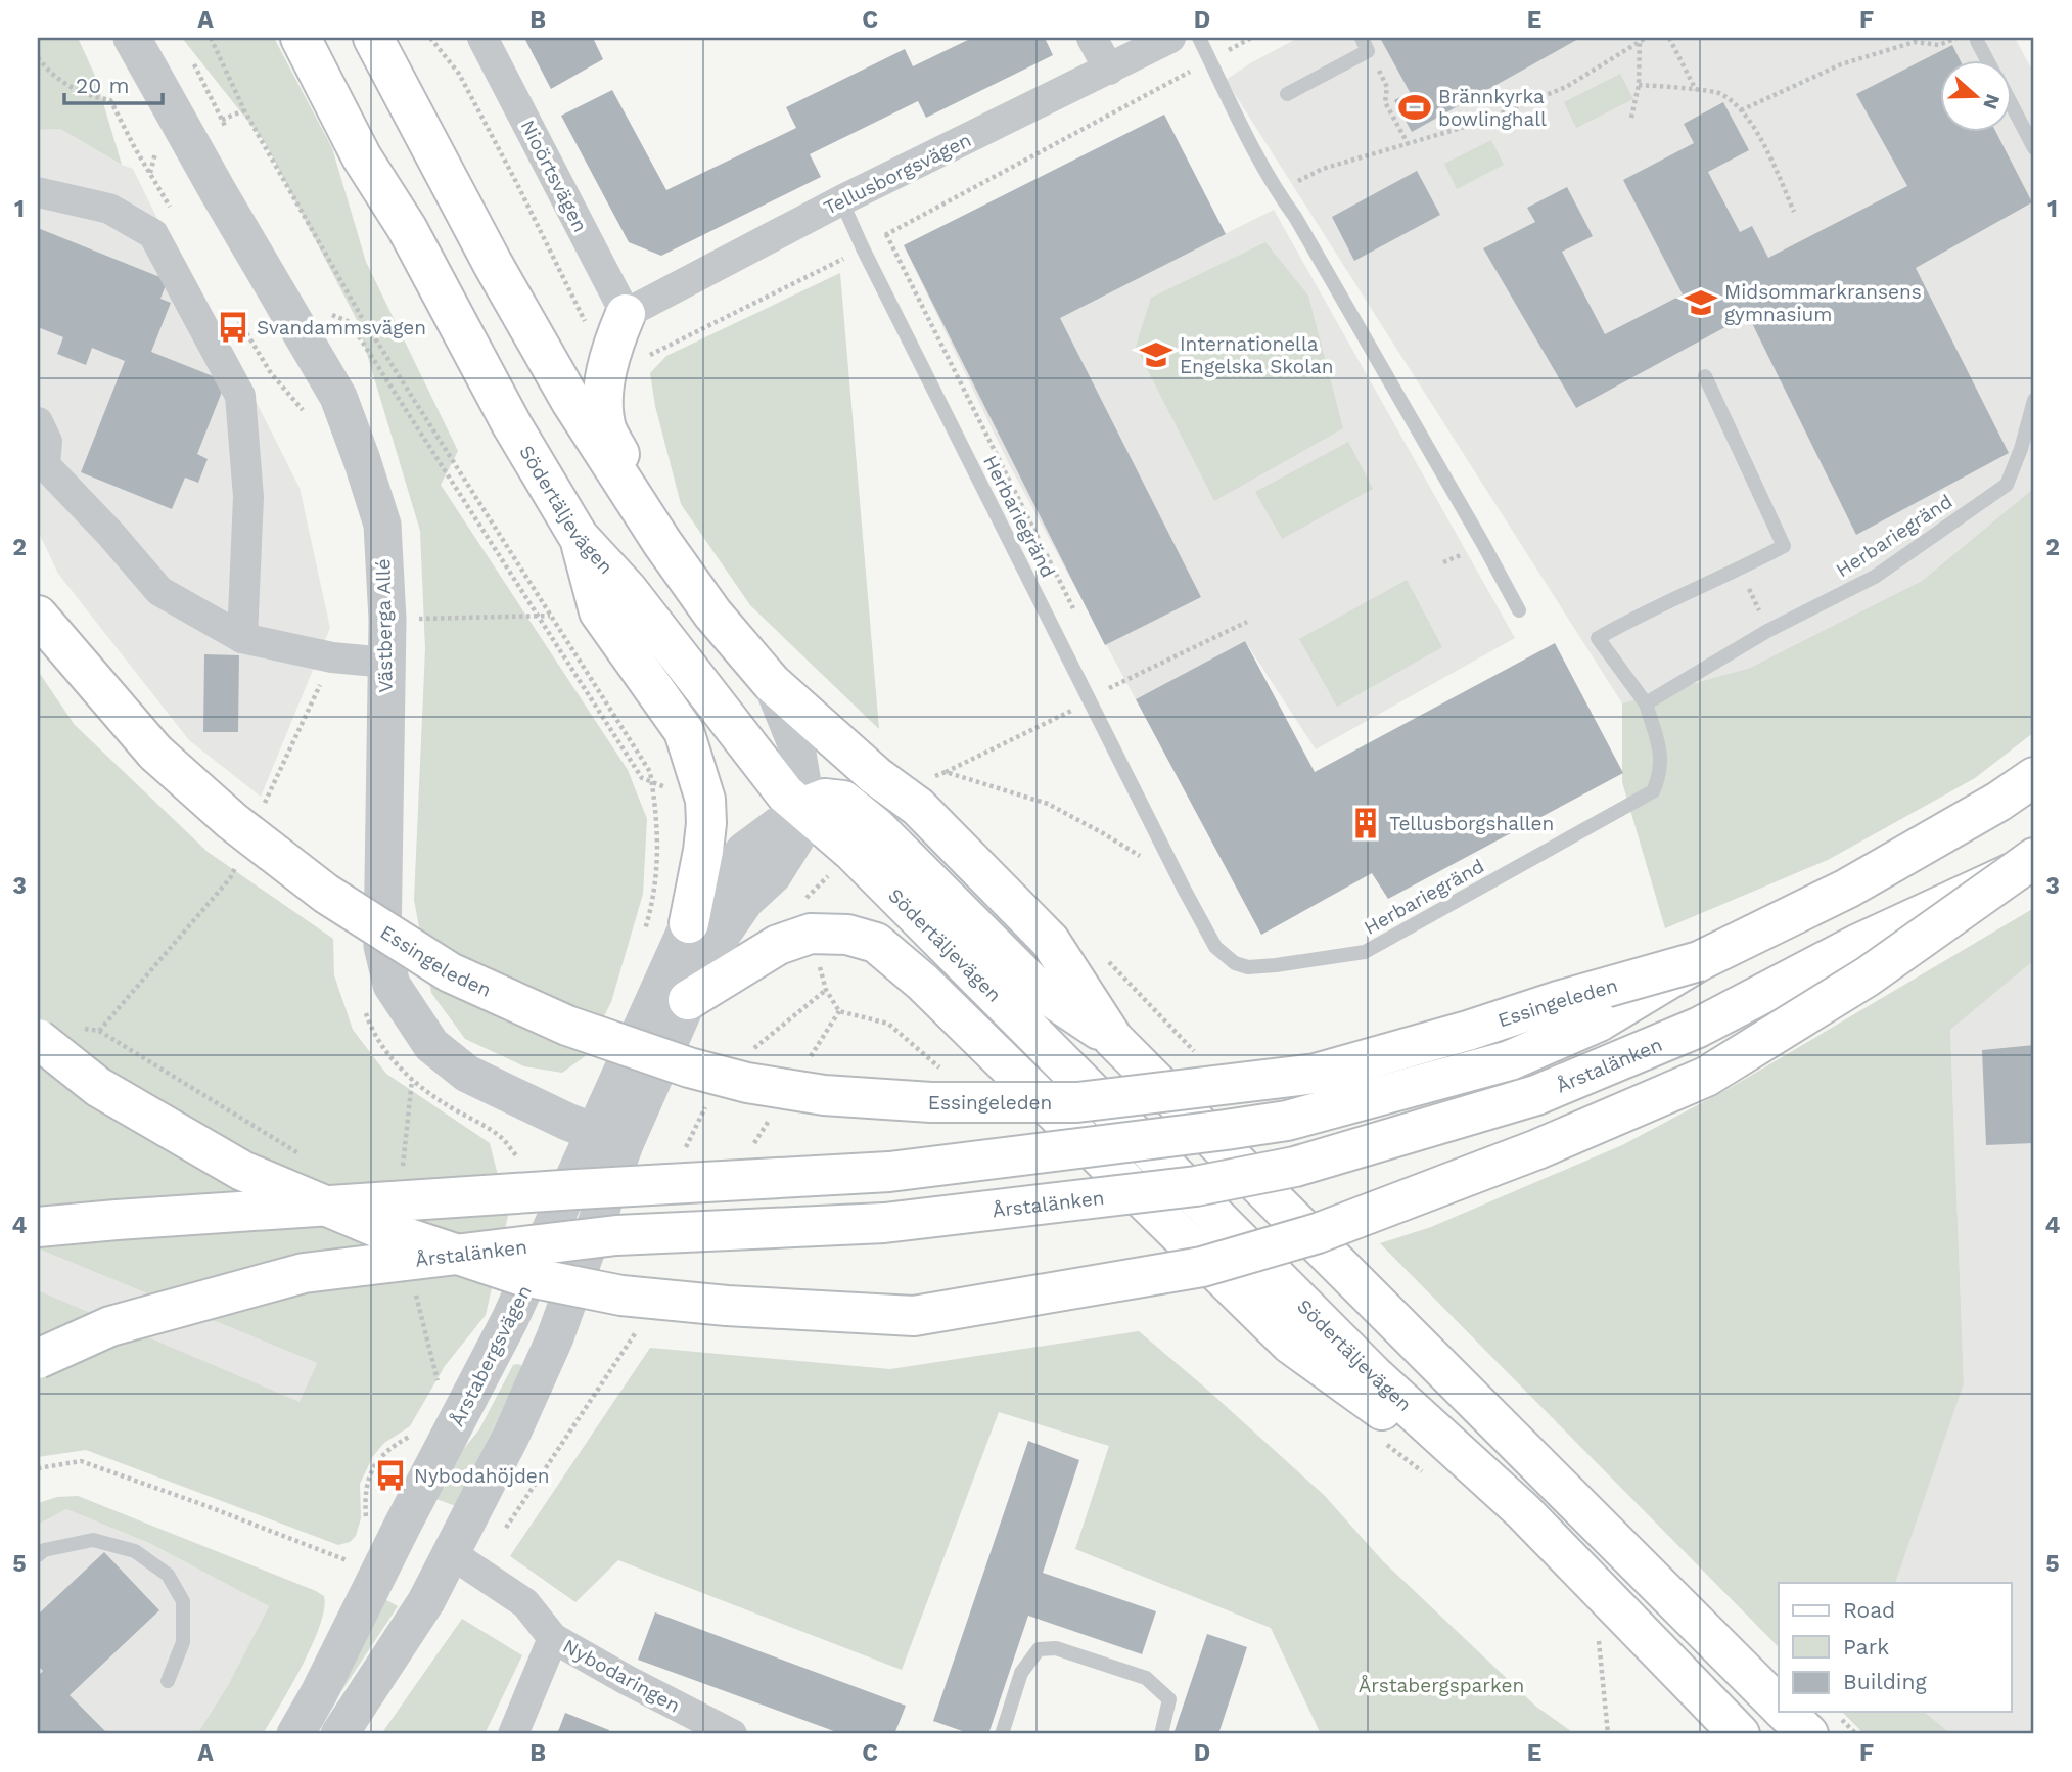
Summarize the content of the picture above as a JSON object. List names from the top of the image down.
{
  "streets": {
    "main road": ["Södertäljevägen", "Essingeleden", "Årstalänken"],
    "street": [
      "Tellusborgsvägen",
      "Nioörtsvägen",
      "Västberga Allé",
      "Årstabergsvägen",
      "Nybodaringen"
    ],
    "lane": ["Herbariegränd"]
  },
  "crossings": [
    ["Tellusborgsvägen", "Nioörtsvägen"],
    ["Tellusborgsvägen", "Herbariegränd"],
    ["Södertäljevägen", "Årstabergsvägen"],
    ["Västberga Allé", "Årstabergsvägen"],
    ["Årstabergsvägen", "Nybodaringen"]
  ],
  "parks": ["Årstabergsparken"],
  "places": {
    "sports": ["Brännkyrka bowlinghall"],
    "school or university": ["Midsommarkransens gymnasium", "Internationella Engelska Skolan"],
    "bus stop": ["Svandammsvägen", "Nybodahöjden"],
    "building": ["Tellusborgshallen"]
  },
  "legend": ["Road", "Park", "Building"],
  "scale_bar": "20 m",
  "north": "right",
  "grid": {
    "columns": [
      "A",
      "B",
      "C",
      "D",
      "E",
      "F"
    ],
    "rows": [
      "1",
      "2",
      "3",
      "4",
      "5"
    ]
  }
}
